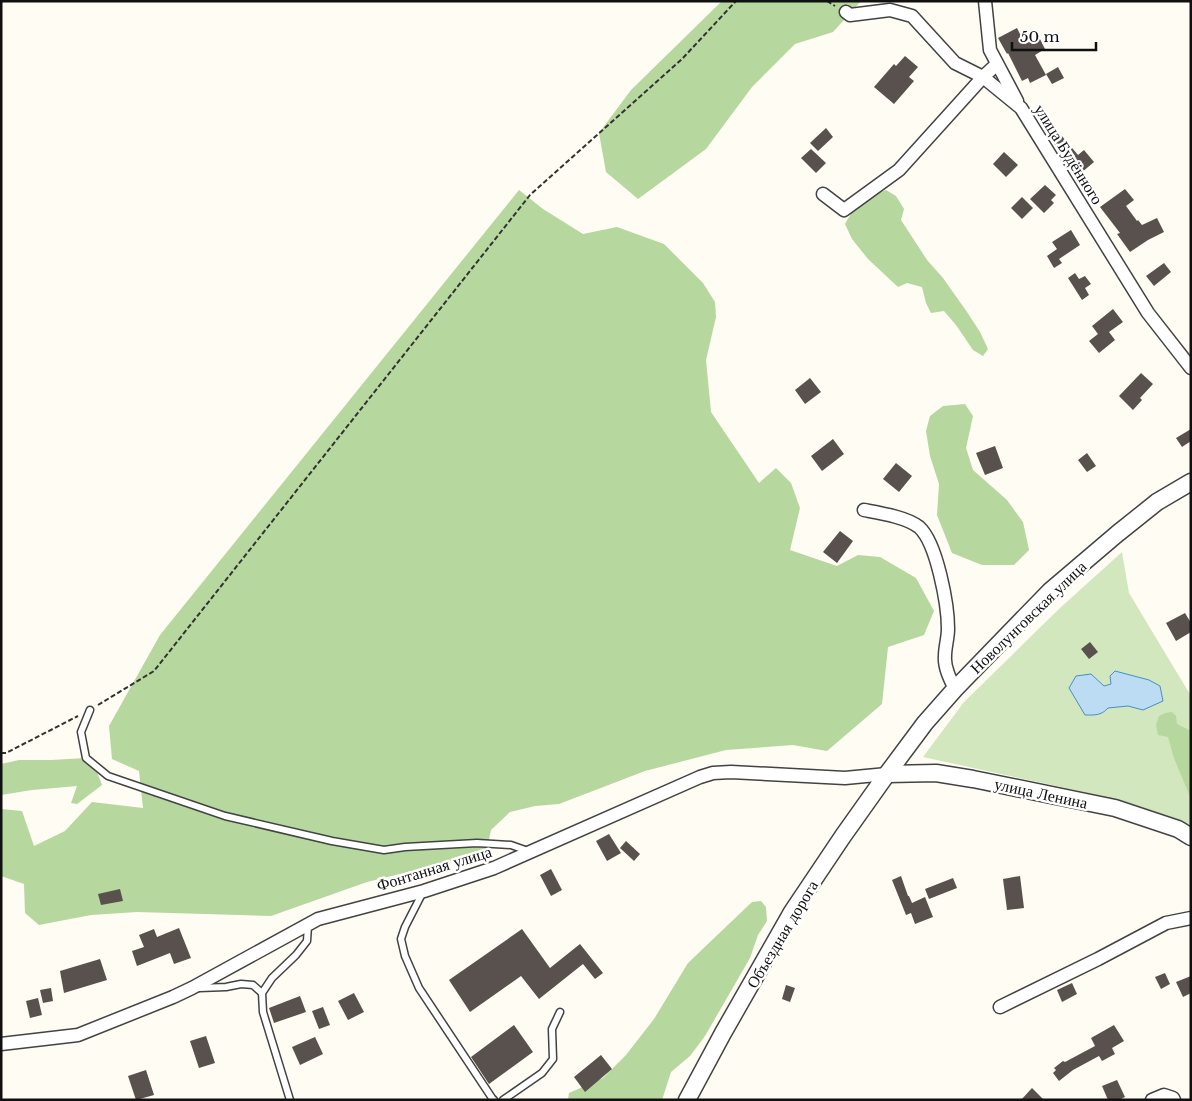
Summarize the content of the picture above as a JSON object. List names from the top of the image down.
{
  "streets": {
    "street": [
      "улица Будённого",
      "Новолунговская улица",
      "улица Ленина",
      "Фонтанная улица",
      "Объездная дорога"
    ]
  },
  "crossings": [
    ["Новолунговская улица", "улица Ленина"],
    ["Новолунговская улица", "Фонтанная улица"],
    ["Новолунговская улица", "Объездная дорога"],
    ["улица Ленина", "Фонтанная улица"],
    ["улица Ленина", "Объездная дорога"],
    ["Фонтанная улица", "Объездная дорога"]
  ],
  "scale_bar": "50 m"
}
